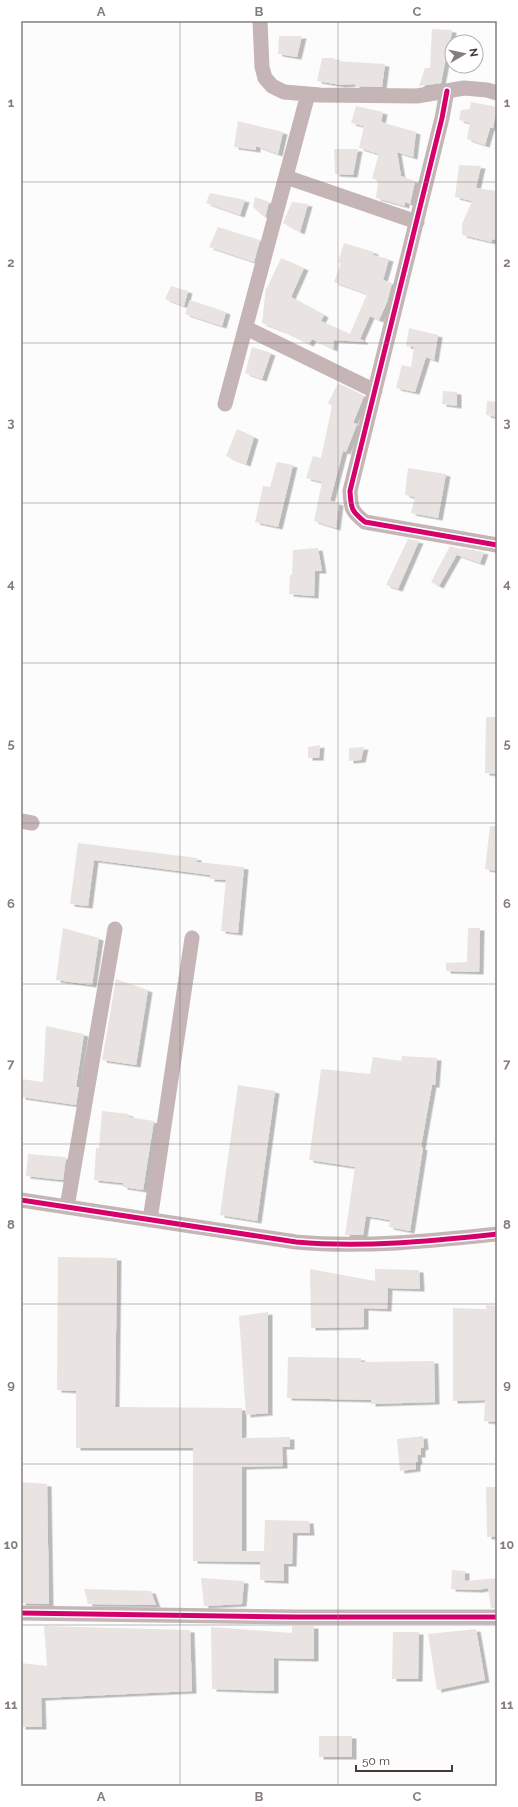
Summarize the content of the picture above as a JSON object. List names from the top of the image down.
{
  "scale_bar": "50 m",
  "north": "right",
  "grid": {
    "columns": ["A", "B", "C"],
    "rows": [
      "1",
      "2",
      "3",
      "4",
      "5",
      "6",
      "7",
      "8",
      "9",
      "10",
      "11"
    ]
  }
}
